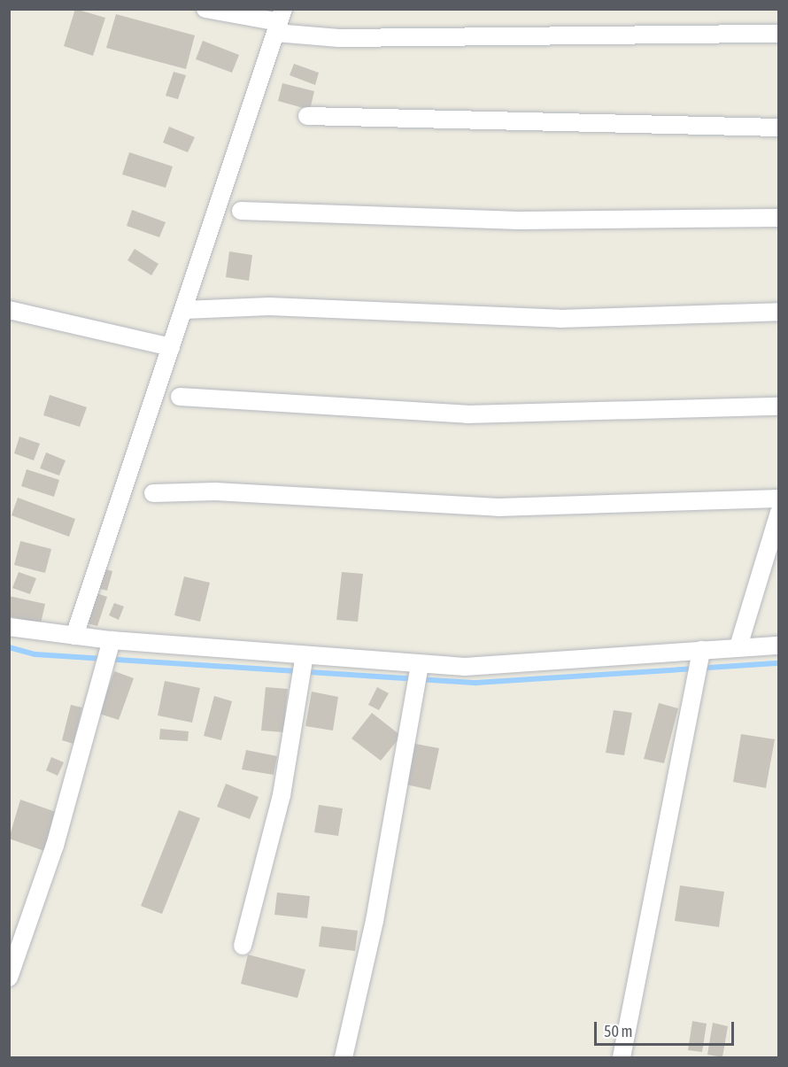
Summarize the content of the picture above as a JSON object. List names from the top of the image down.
{
  "scale_bar": "50 m"
}
